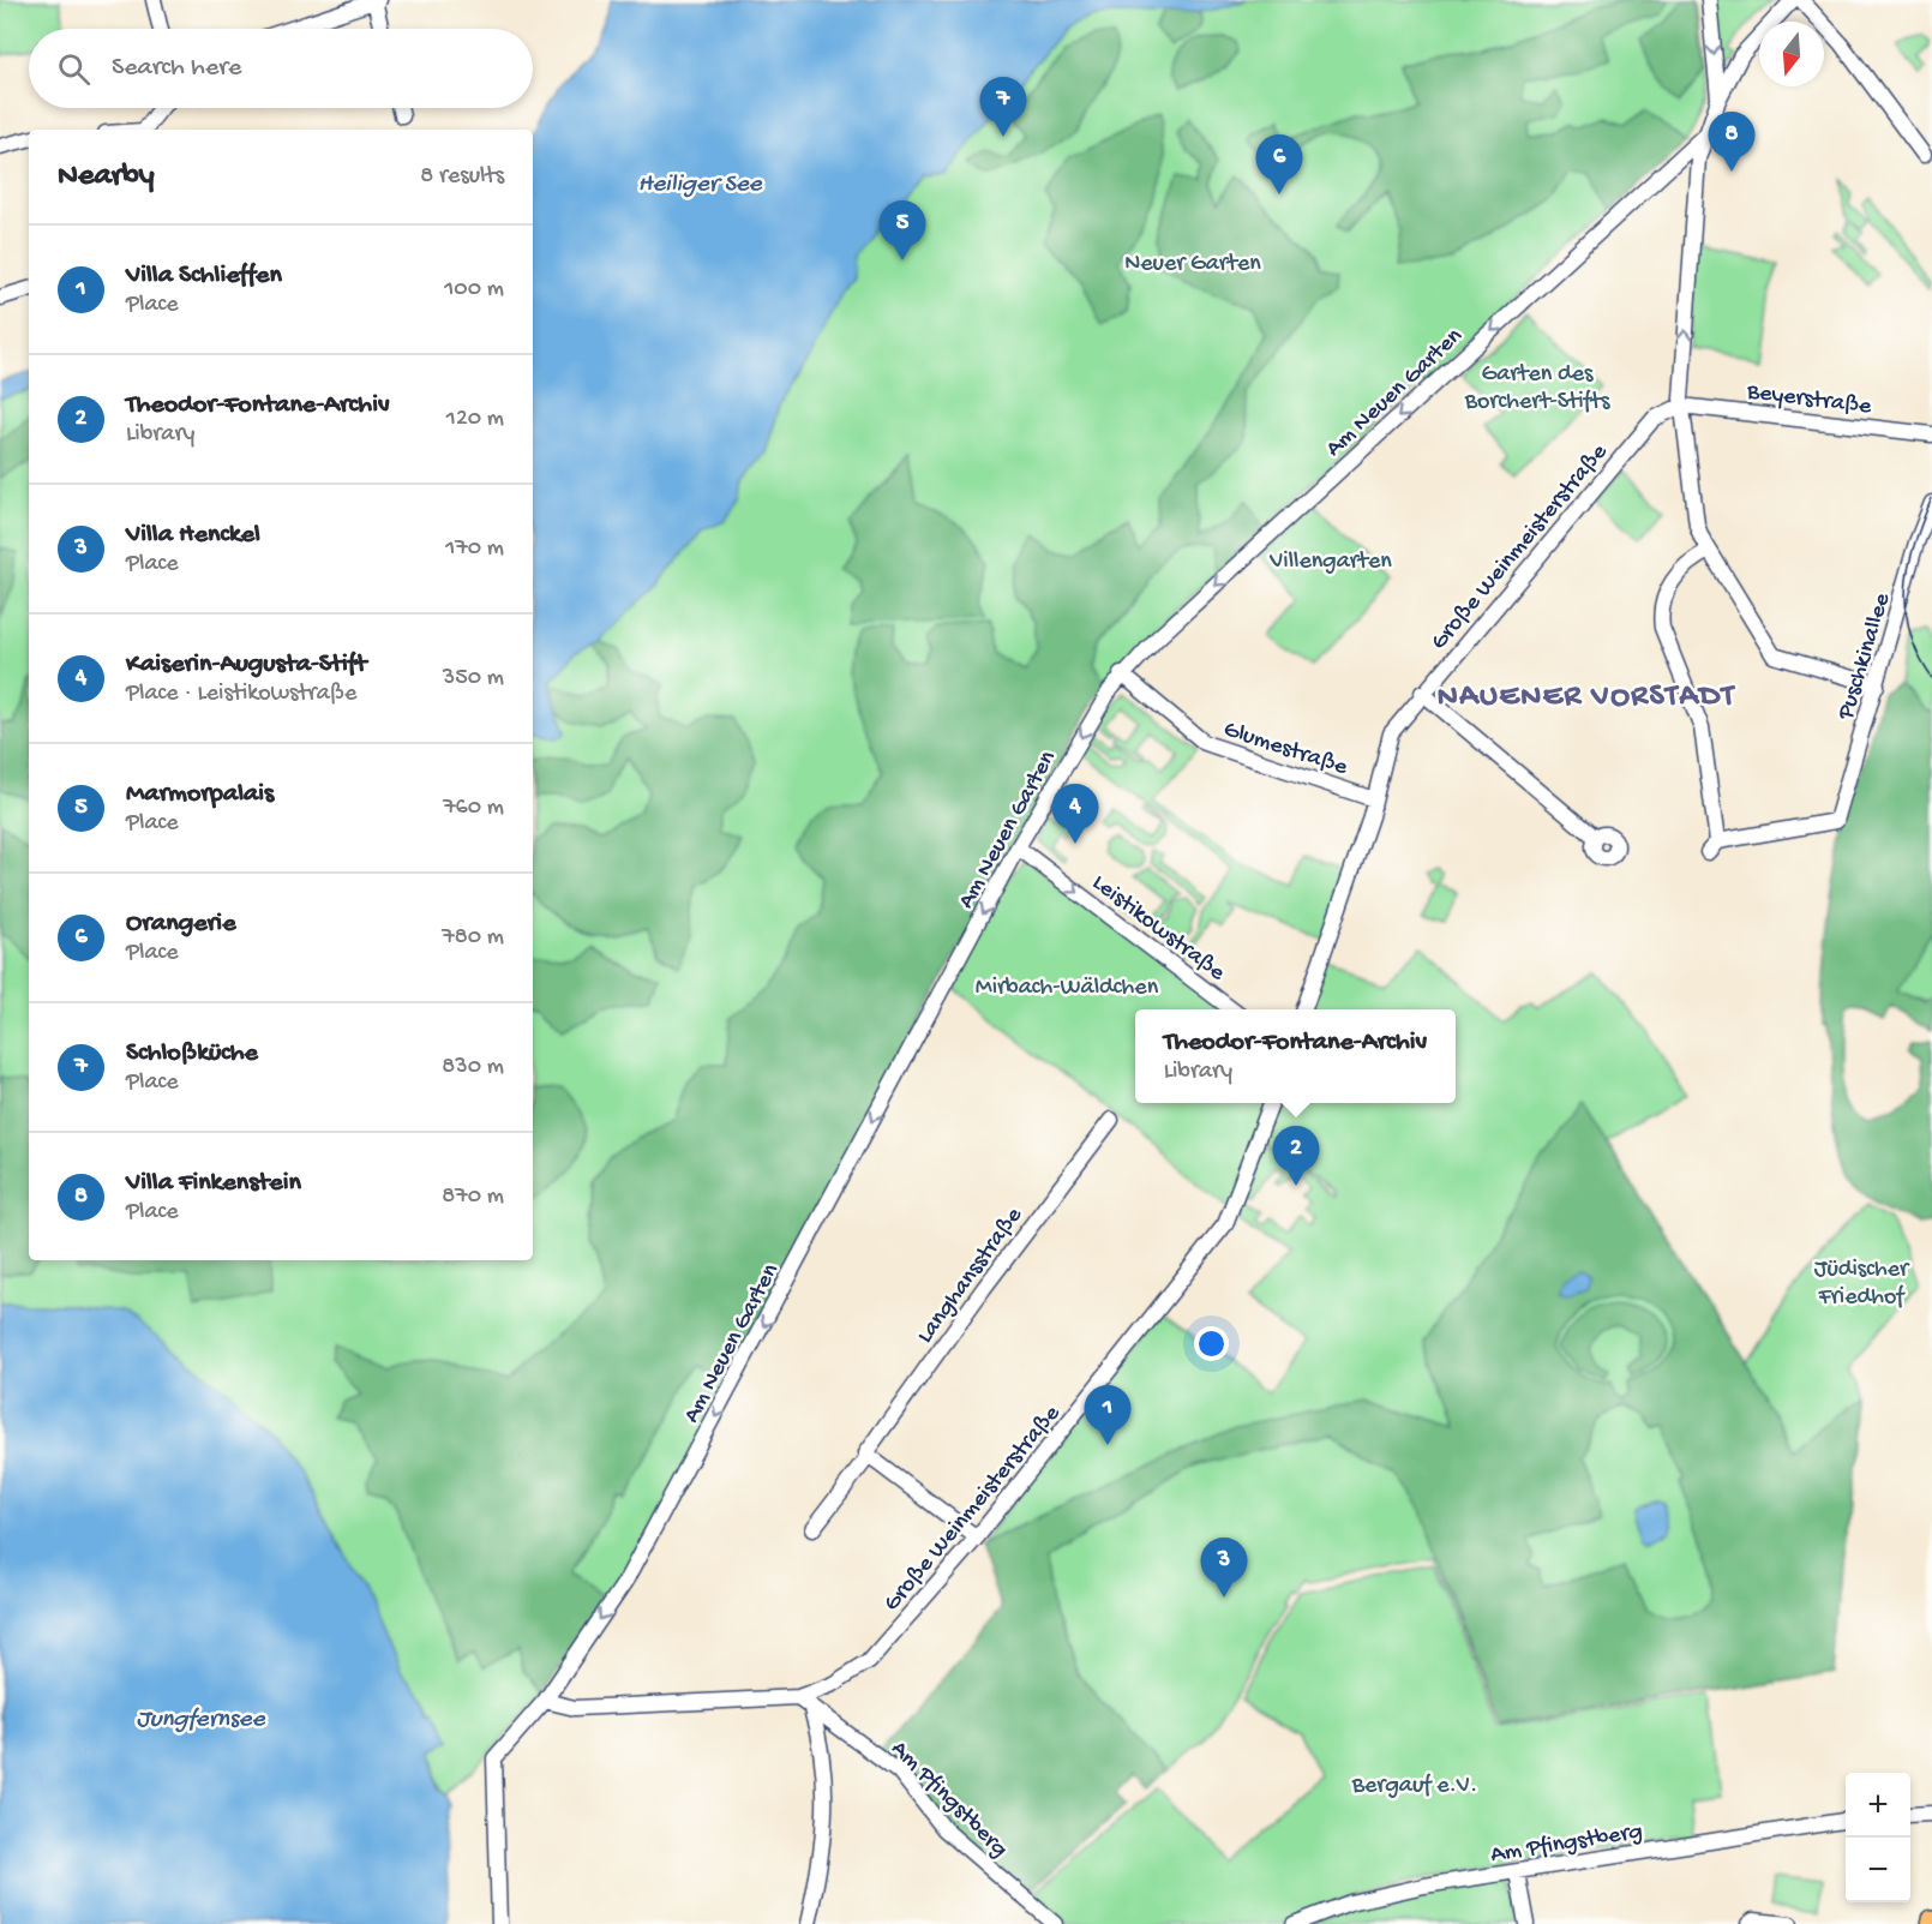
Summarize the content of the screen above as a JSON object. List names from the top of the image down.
{
  "streets": {
    "street": [
      "Am Neuen Garten",
      "Beyerstraße",
      "Große Weinmeisterstraße",
      "Puschkinallee",
      "Glumestraße",
      "Leistikowstraße",
      "Langhansstraße",
      "Am Pfingstberg"
    ]
  },
  "crossings": [
    ["Am Neuen Garten", "Große Weinmeisterstraße"],
    ["Am Neuen Garten", "Glumestraße"],
    ["Am Neuen Garten", "Leistikowstraße"],
    ["Beyerstraße", "Große Weinmeisterstraße"],
    ["Große Weinmeisterstraße", "Glumestraße"],
    ["Große Weinmeisterstraße", "Am Pfingstberg"]
  ],
  "one_way": ["Am Neuen Garten", "Leistikowstraße"],
  "districts": ["NAUENER VORSTADT"],
  "water": ["Heiliger See", "Jungfernsee"],
  "parks": [
    "Neuer Garten",
    "Garten des Borchert-Stifts",
    "Villengarten",
    "Mirbach-Wäldchen",
    "Jüdischer Friedhof",
    "Bergauf e.V."
  ],
  "north": "bottom",
  "page": {
    "search": "Search here",
    "pins": [
      "7",
      "8",
      "6",
      "5",
      "4",
      "2",
      "1",
      "3"
    ],
    "heading": ["Nearby", "8 results"],
    "list": [
      {
        "mark": "1",
        "name": "Villa Schlieffen",
        "note": "Place",
        "value": "100 m"
      },
      {
        "mark": "2",
        "name": "Theodor-Fontane-Archiv",
        "note": "Library",
        "value": "120 m"
      },
      {
        "mark": "3",
        "name": "Villa Henckel",
        "note": "Place",
        "value": "170 m"
      },
      {
        "mark": "4",
        "name": "Kaiserin-Augusta-Stift",
        "note": "Place · Leistikowstraße",
        "value": "350 m"
      },
      {
        "mark": "5",
        "name": "Marmorpalais",
        "note": "Place",
        "value": "760 m"
      },
      {
        "mark": "6",
        "name": "Orangerie",
        "note": "Place",
        "value": "780 m"
      },
      {
        "mark": "7",
        "name": "Schloßküche",
        "note": "Place",
        "value": "830 m"
      },
      {
        "mark": "8",
        "name": "Villa Finkenstein",
        "note": "Place",
        "value": "870 m"
      }
    ],
    "popup": ["Theodor-Fontane-Archiv", "Library"],
    "map_buttons": ["+", "−"]
  }
}
